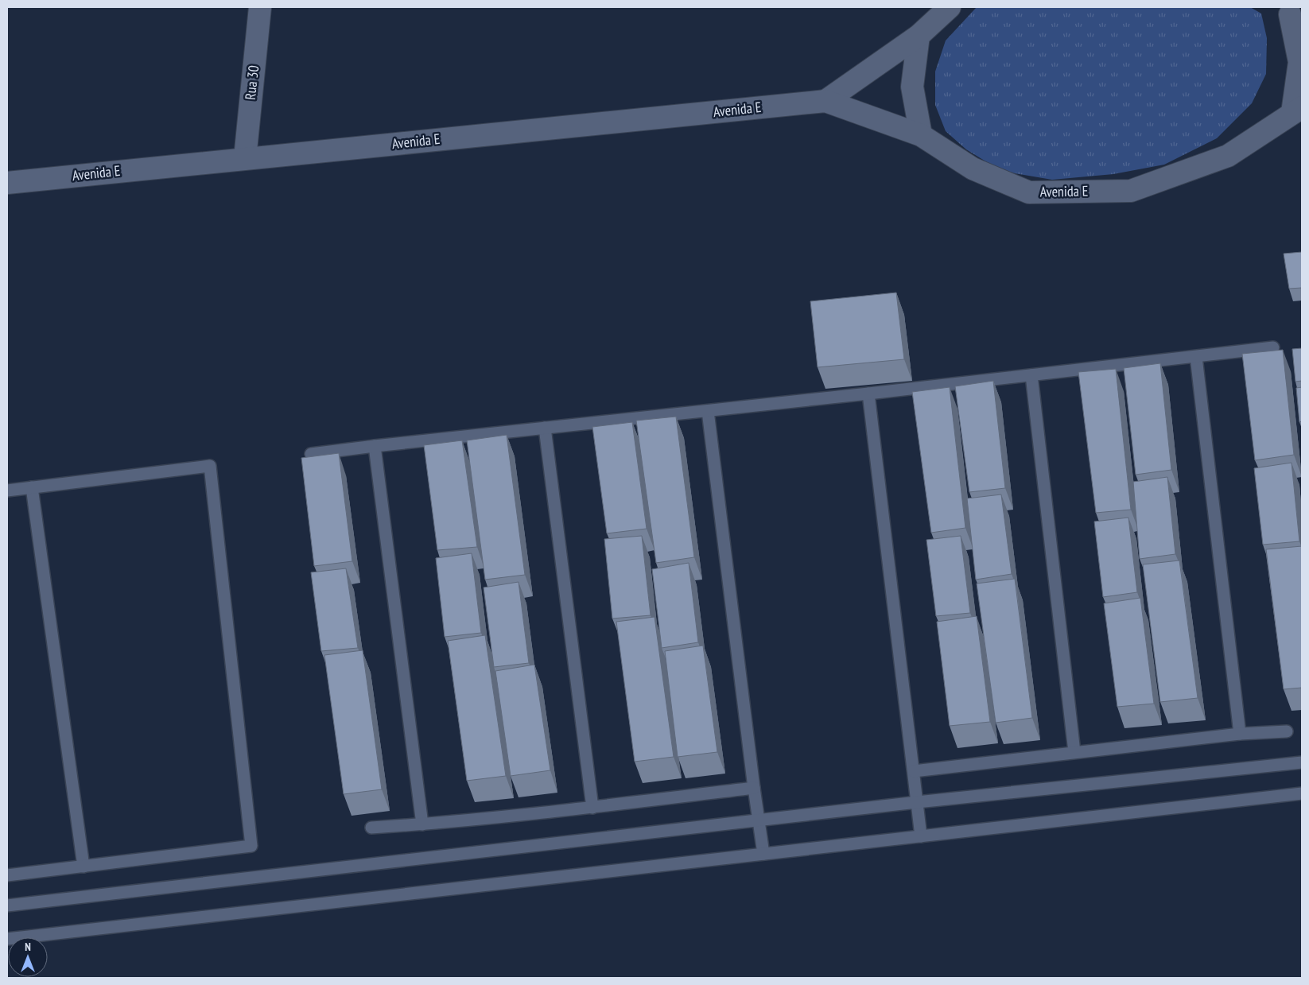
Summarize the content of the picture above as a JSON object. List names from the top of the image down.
{
  "streets": {
    "street": ["Rua 30", "Avenida E"]
  },
  "crossings": [
    ["Rua 30", "Avenida E"]
  ],
  "north": "top"
}
